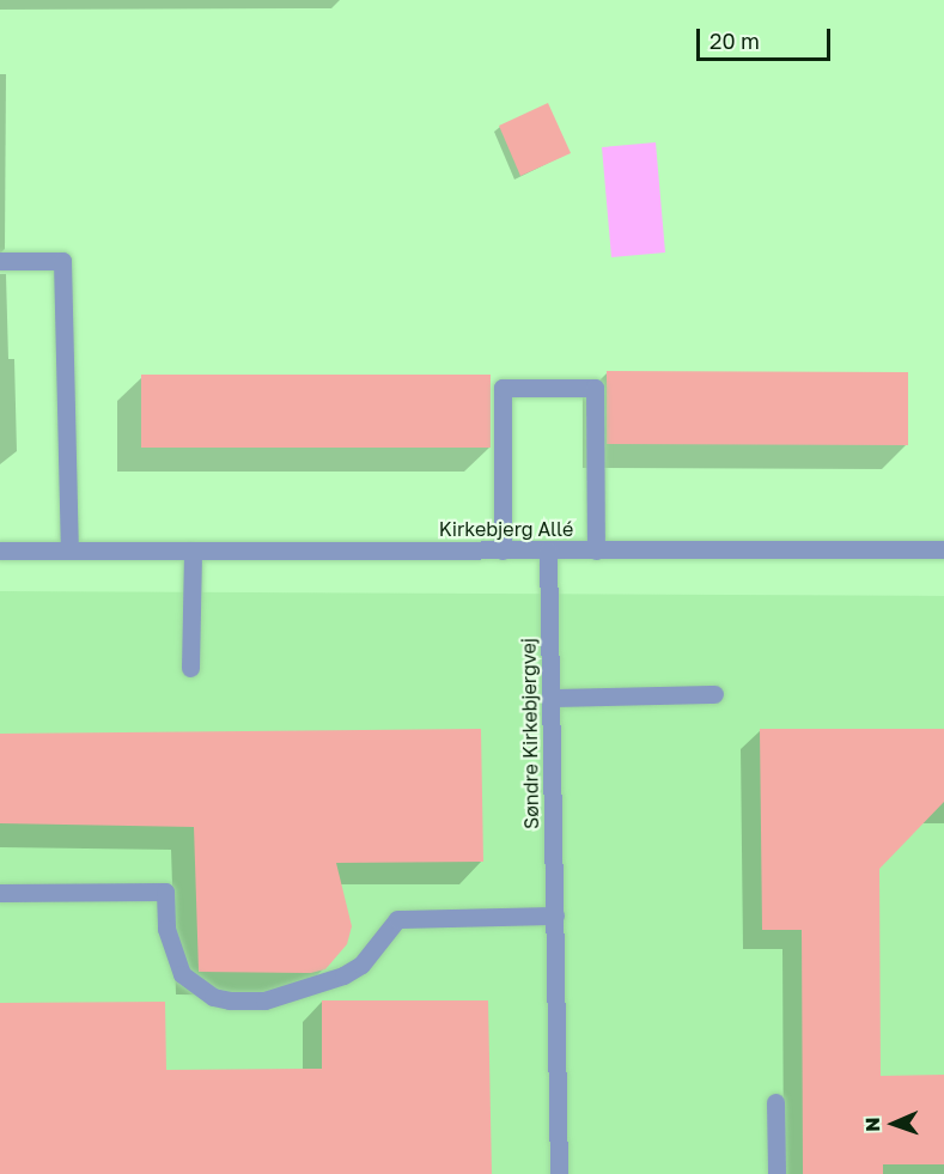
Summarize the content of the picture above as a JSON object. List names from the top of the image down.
{
  "streets": {
    "street": ["Kirkebjerg Allé", "Søndre Kirkebjergvej"]
  },
  "crossings": [
    ["Kirkebjerg Allé", "Søndre Kirkebjergvej"]
  ],
  "scale_bar": "20 m",
  "north": "left"
}
